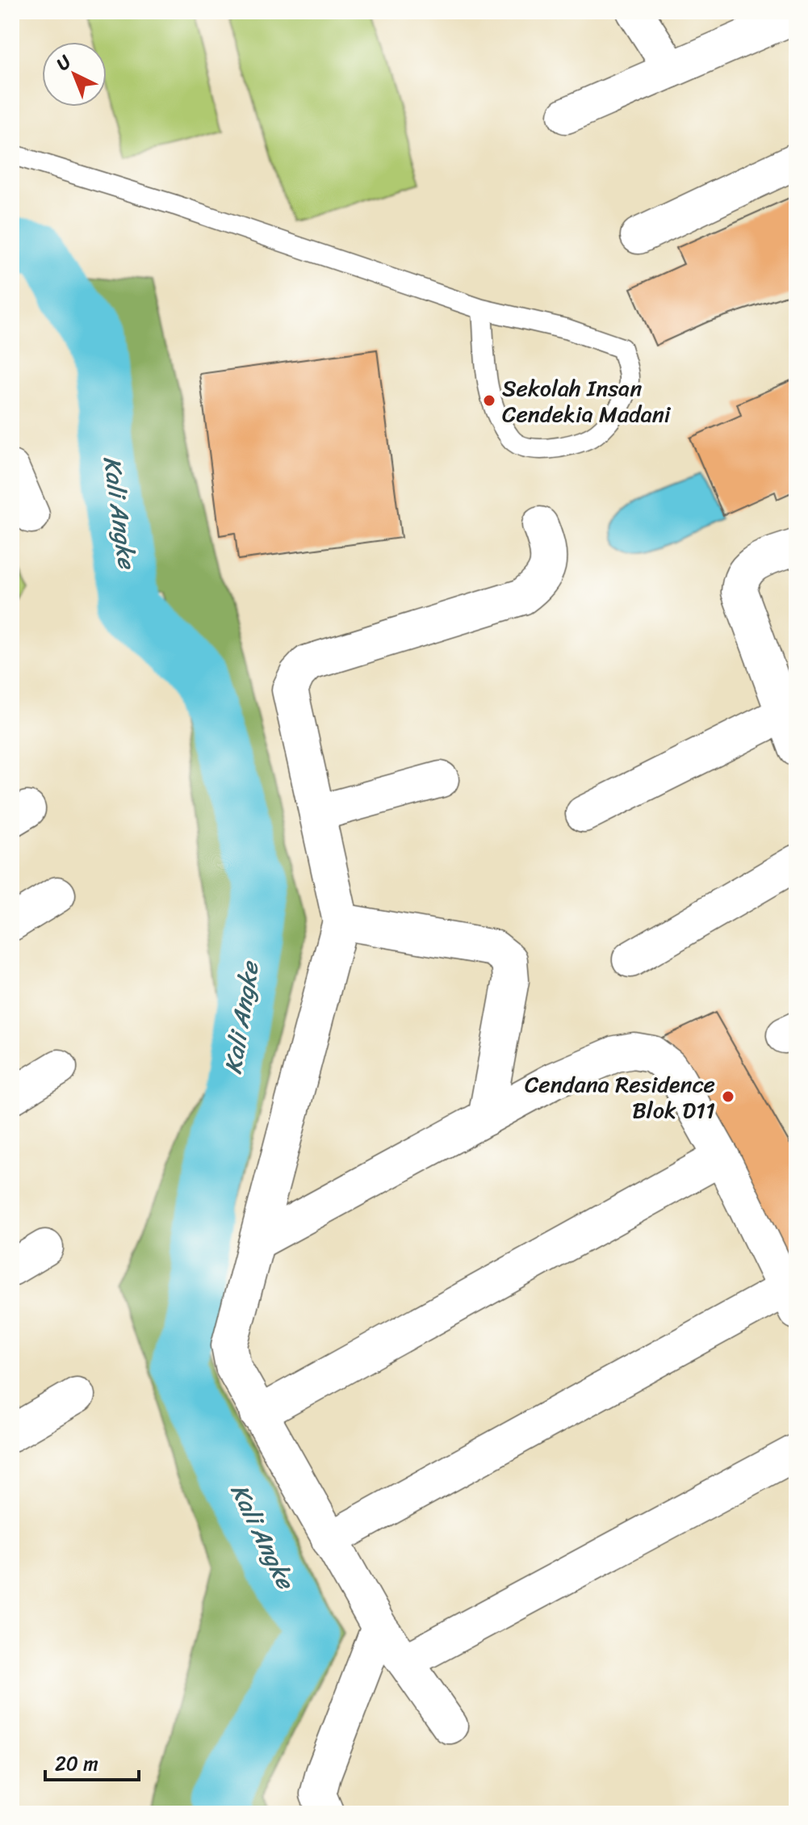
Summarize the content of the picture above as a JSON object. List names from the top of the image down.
{
  "water": ["Kali Angke"],
  "places": ["Sekolah Insan Cendekia Madani", "Cendana Residence Blok D11"],
  "scale_bar": "20 m",
  "north": "top left"
}
